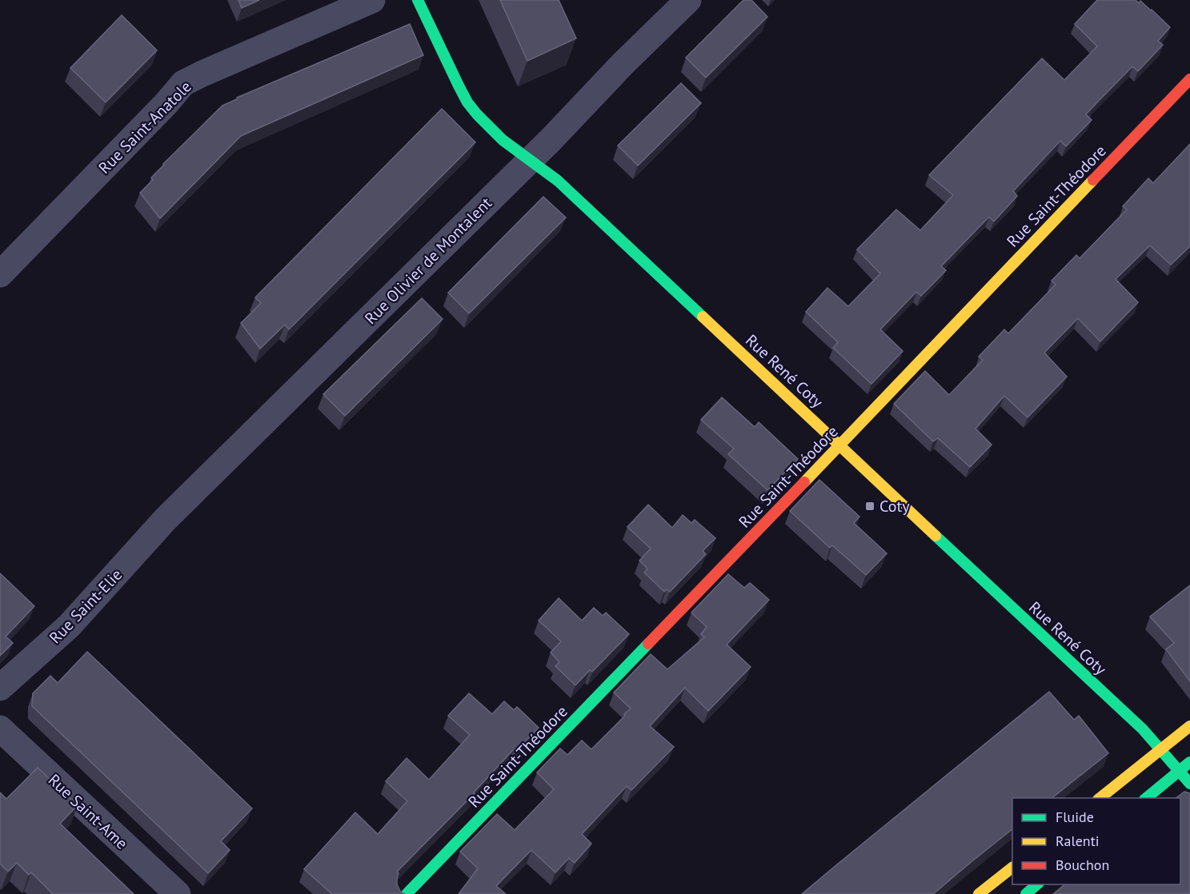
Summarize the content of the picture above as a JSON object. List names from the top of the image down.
{
  "streets": {
    "street": [
      "Rue Saint-Anatole",
      "Rue Saint-Théodore",
      "Rue Olivier de Montalent",
      "Rue René Coty",
      "Rue Saint-Elie",
      "Rue Saint-Ame"
    ]
  },
  "crossings": [
    ["Rue Saint-Théodore", "Rue René Coty"],
    ["Rue Olivier de Montalent", "Rue René Coty"],
    ["Rue Olivier de Montalent", "Rue Saint-Elie"]
  ],
  "places": {
    "transit": ["Coty"]
  },
  "legend": ["Fluide", "Ralenti", "Bouchon"]
}
